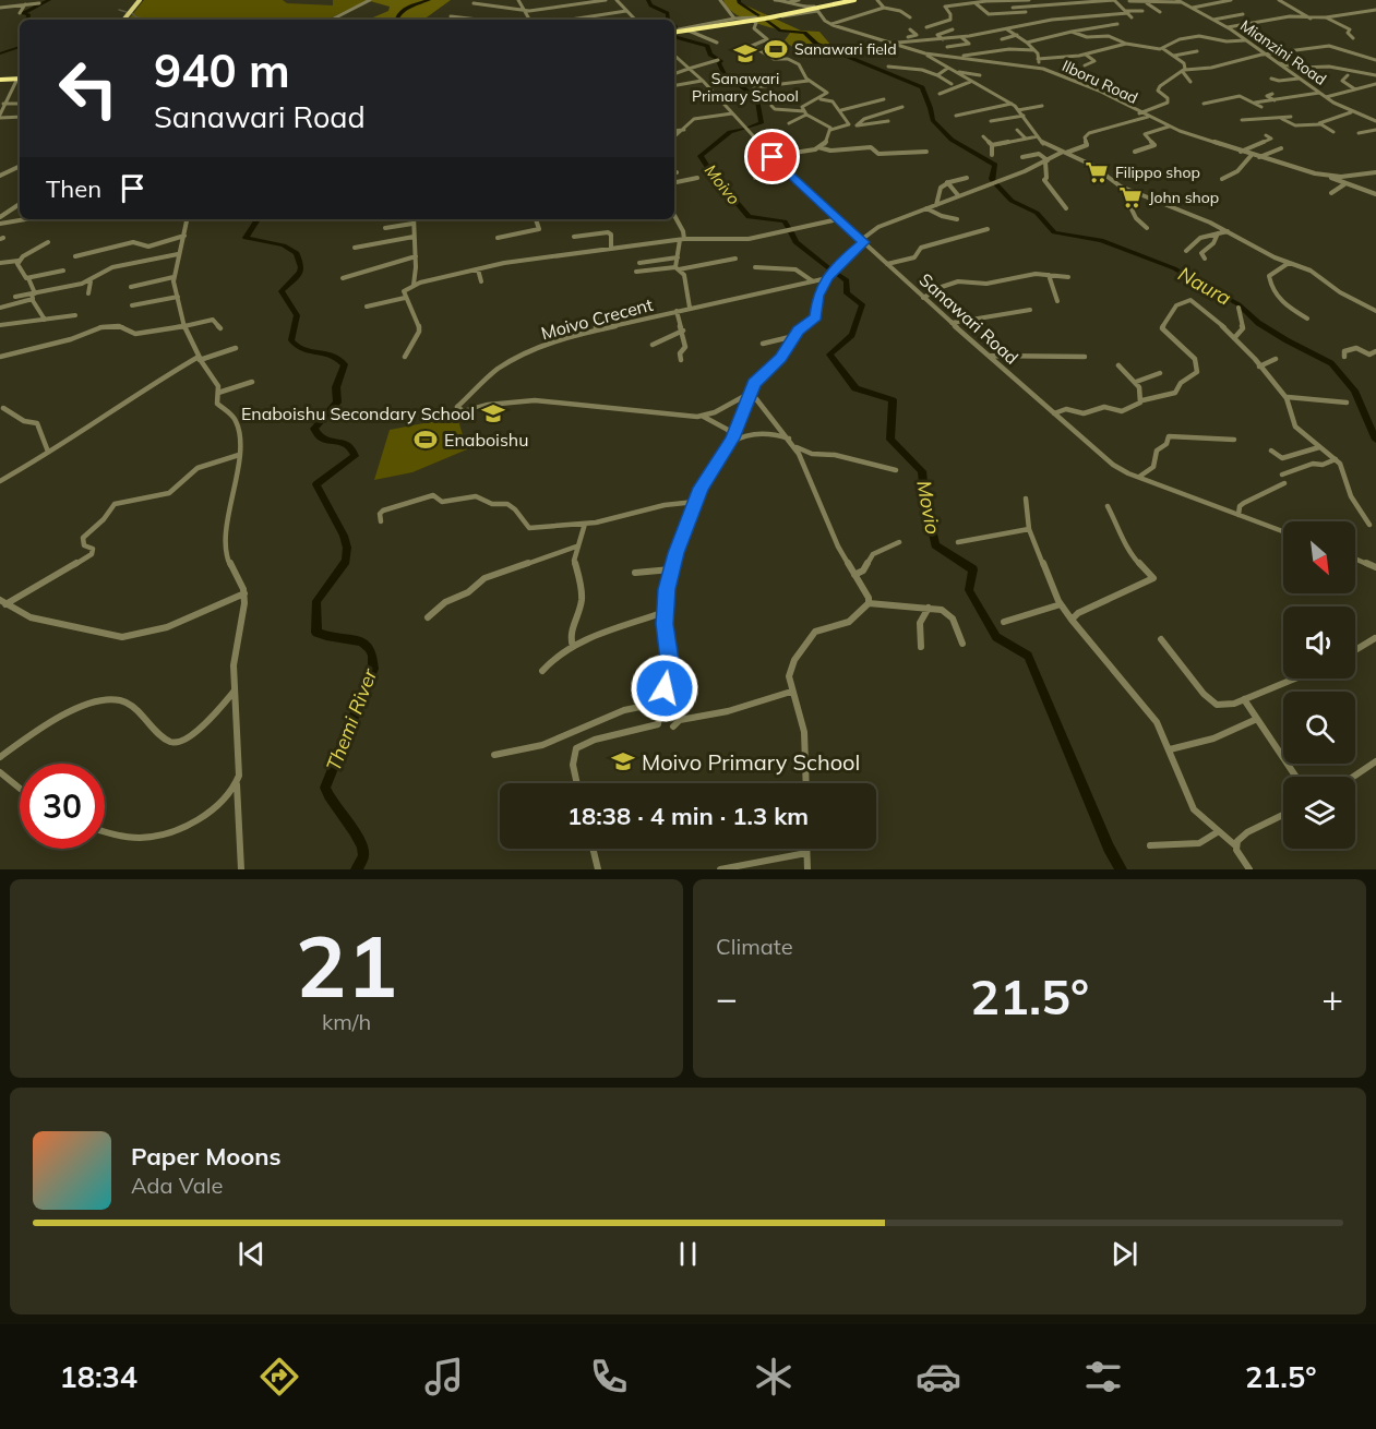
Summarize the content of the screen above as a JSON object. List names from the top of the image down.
{
  "streets": {
    "street": [
      "Mianzini Road",
      "Ilboru Road",
      "Moivo Crecent",
      "Sanawari Road"
    ]
  },
  "water": [
    "Moivo",
    "Naura",
    "Movio",
    "Themi River"
  ],
  "places": {
    "sports": ["Sanawari field", "Enaboishu"],
    "school or university": ["Sanawari Primary School", "Enaboishu Secondary School", "Moivo Primary School"],
    "supermarket": ["Filippo shop", "John shop"]
  },
  "north": "bottom right",
  "page": {
    "turn": ["940 m", "Sanawari Road"],
    "then": "Then",
    "limit": "30",
    "trip": "18:38 · 4 min · 1.3 km",
    "tile": [
      ["21", "km/h"],
      "Climate"
    ],
    "heat": ["−", "21.5°", "+"],
    "song": ["Paper Moons", "Ada Vale"],
    "tabs": ["18:34", "21.5°"]
  }
}
